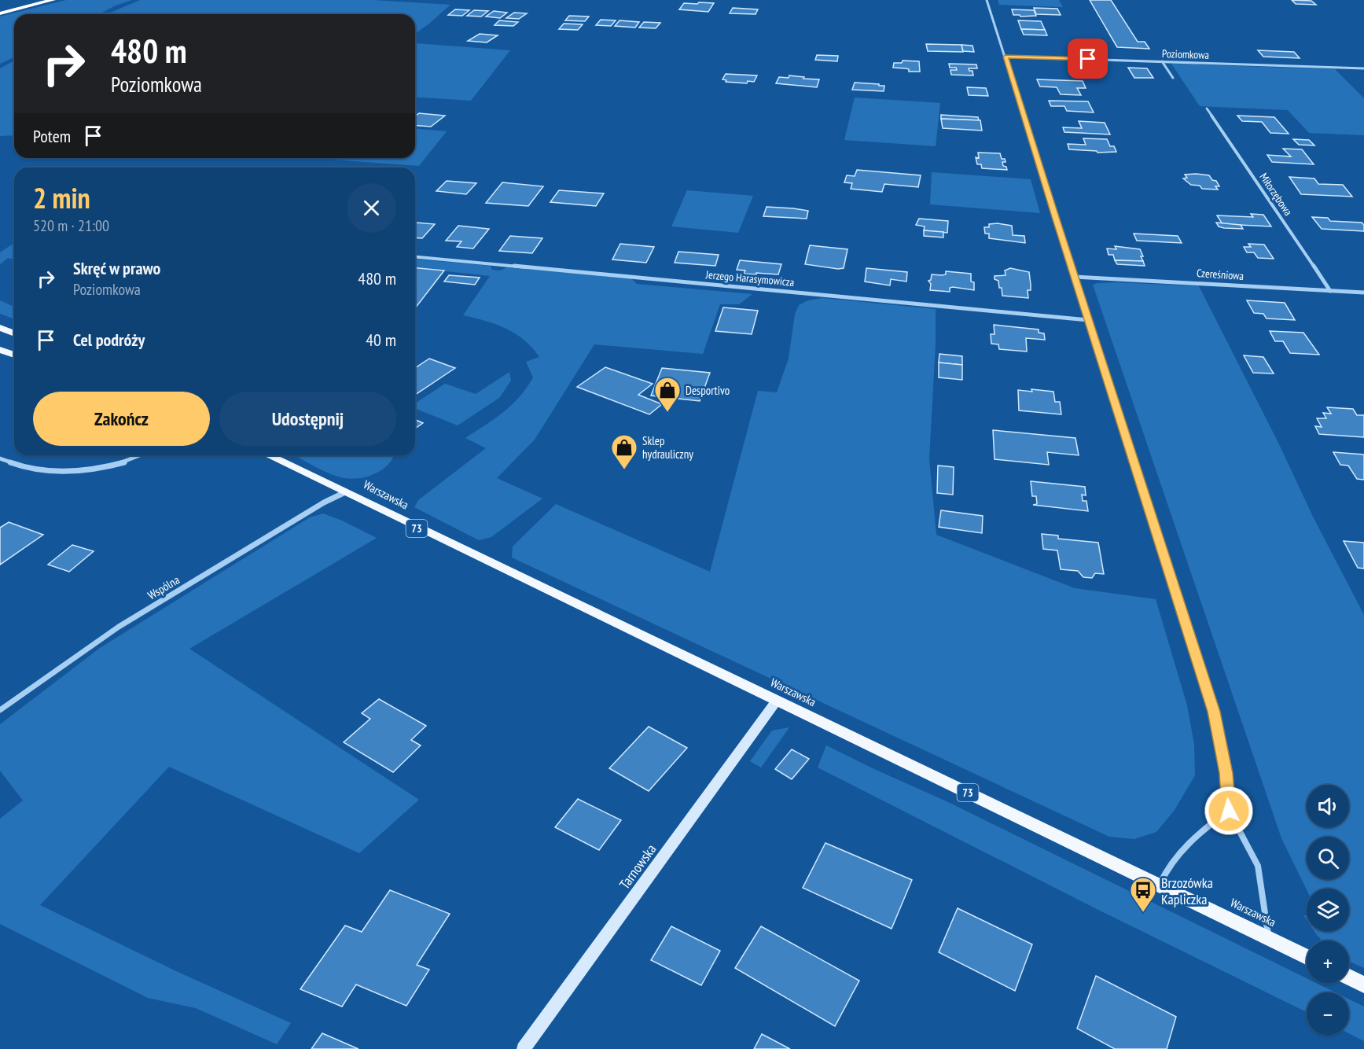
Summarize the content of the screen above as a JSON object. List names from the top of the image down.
{
  "streets": {
    "main road": ["Warszawska", "73"],
    "street": [
      "Poziomkowa",
      "Miłorzębowa",
      "Czereśniowa",
      "Jerzego Harasymowicza",
      "Wspólna",
      "Tarnowska"
    ]
  },
  "crossings": [
    ["Miłorzębowa", "Czereśniowa"],
    ["Warszawska", "Wspólna"],
    ["Warszawska", "Tarnowska"]
  ],
  "places": {
    "shop": ["Desportivo", "Sklep hydrauliczny"],
    "bus stop": ["Brzozówka Kapliczka"]
  },
  "page": {
    "turn": ["480 m", "Poziomkowa"],
    "then": "Potem",
    "heading": ["2 min", "520 m · 21:00"],
    "list": [
      {
        "name": "Skręć w prawo",
        "note": "Poziomkowa",
        "value": "480 m"
      },
      {
        "name": "Cel podróży",
        "value": "40 m"
      }
    ],
    "buttons": ["Zakończ", "Udostępnij"],
    "map_buttons": ["+", "−"]
  }
}
